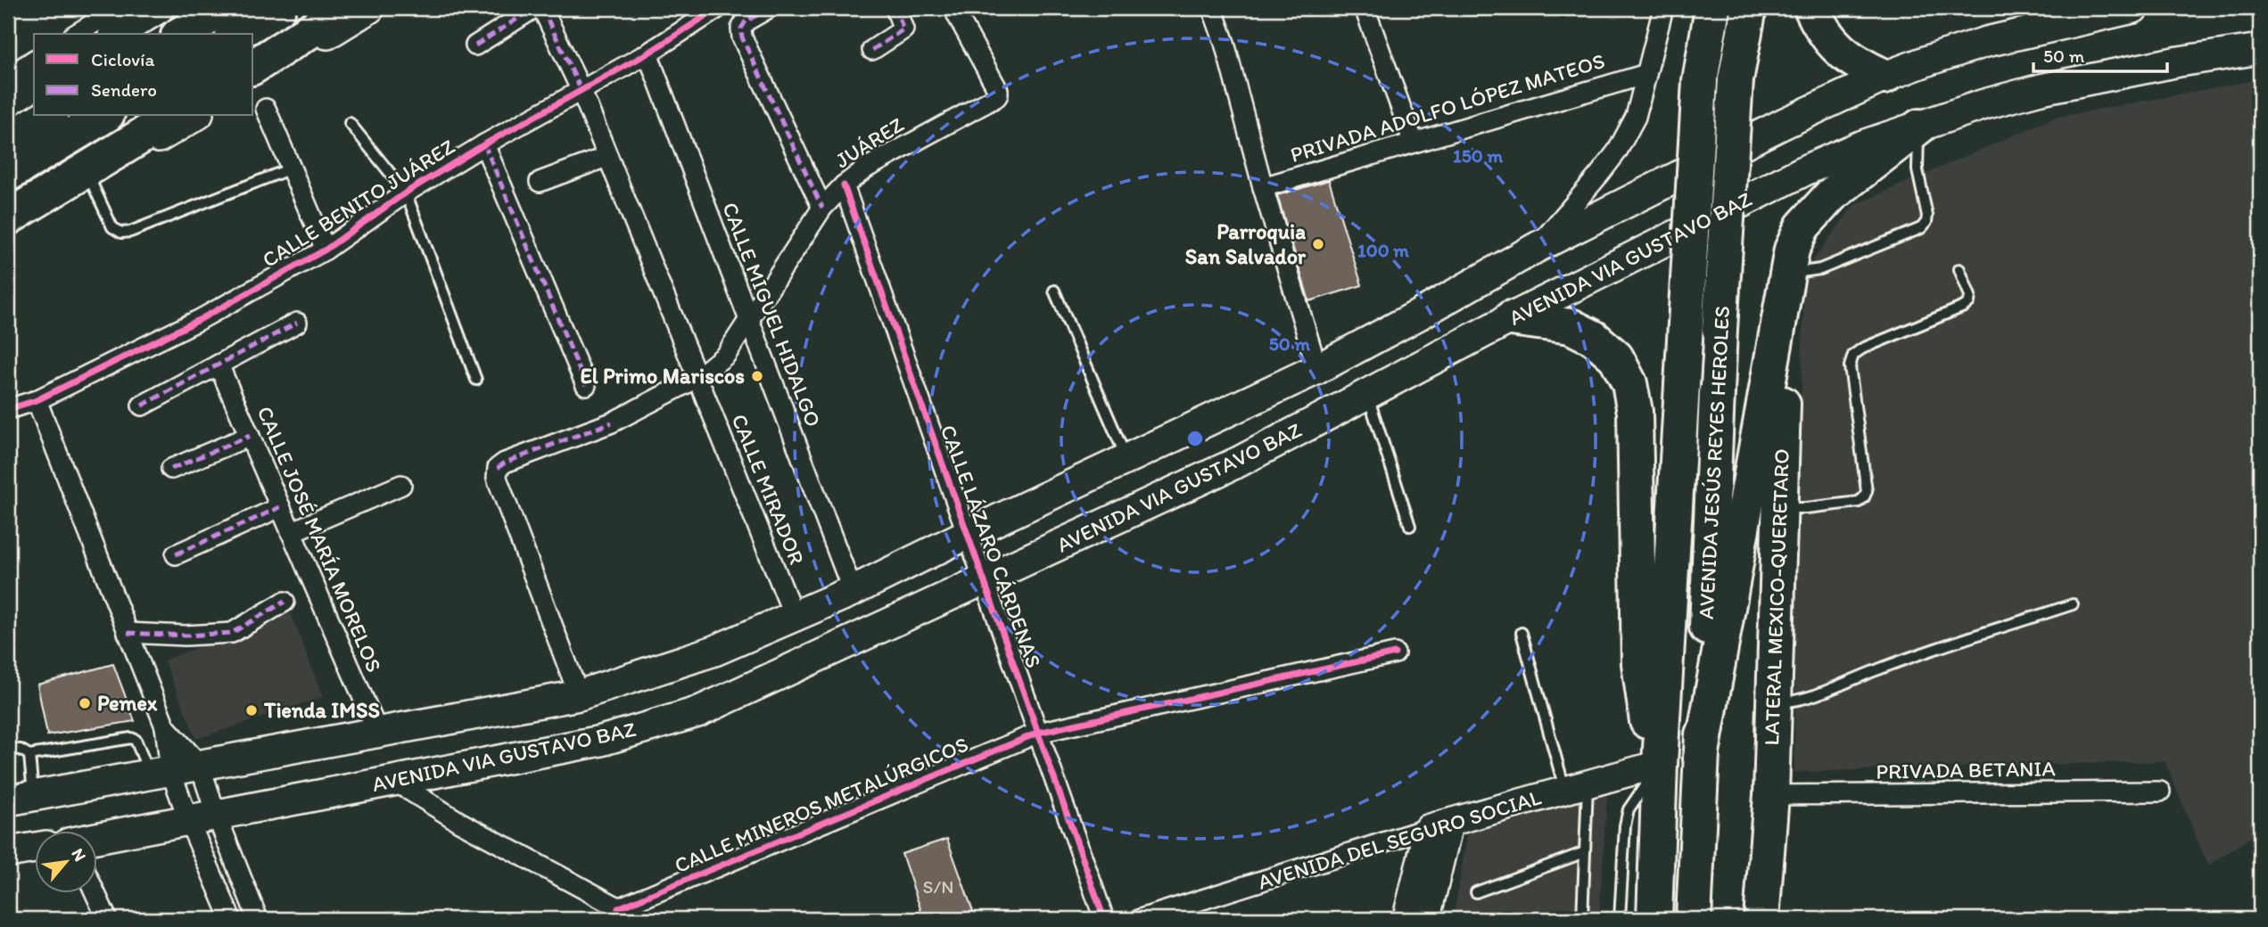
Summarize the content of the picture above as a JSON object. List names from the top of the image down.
{
  "streets": {
    "highway": ["AVENIDA JESÚS REYES HEROLES", "LATERAL MEXICO-QUERETARO"],
    "main road": ["AVENIDA VIA GUSTAVO BAZ"],
    "street": [
      "PRIVADA ADOLFO LÓPEZ MATEOS",
      "JUÁREZ",
      "CALLE BENITO JUÁREZ",
      "CALLE MIGUEL HIDALGO",
      "CALLE MIRADOR",
      "CALLE JOSÉ MARÍA MORELOS",
      "CALLE LÁZARO CÁRDENAS",
      "PRIVADA BETANIA",
      "CALLE MINEROS METALÚRGICOS",
      "AVENIDA DEL SEGURO SOCIAL"
    ]
  },
  "crossings": [
    ["JUÁREZ", "AVENIDA VIA GUSTAVO BAZ"],
    ["JUÁREZ", "CALLE MIGUEL HIDALGO"],
    ["JUÁREZ", "CALLE MIRADOR"],
    ["JUÁREZ", "CALLE LÁZARO CÁRDENAS"],
    ["CALLE BENITO JUÁREZ", "CALLE MIGUEL HIDALGO"],
    ["CALLE BENITO JUÁREZ", "CALLE MIRADOR"],
    ["AVENIDA VIA GUSTAVO BAZ", "CALLE MIGUEL HIDALGO"],
    ["AVENIDA VIA GUSTAVO BAZ", "CALLE MIRADOR"],
    ["AVENIDA VIA GUSTAVO BAZ", "CALLE JOSÉ MARÍA MORELOS"],
    ["AVENIDA VIA GUSTAVO BAZ", "CALLE LÁZARO CÁRDENAS"],
    ["AVENIDA JESÚS REYES HEROLES", "AVENIDA DEL SEGURO SOCIAL"],
    ["CALLE LÁZARO CÁRDENAS", "CALLE MINEROS METALÚRGICOS"],
    ["LATERAL MEXICO-QUERETARO", "PRIVADA BETANIA"]
  ],
  "places": [
    "Parroquia San Salvador",
    "El Primo Mariscos",
    "Pemex",
    "Tienda IMSS"
  ],
  "house_numbers": ["S/N"],
  "legend": ["Ciclovía", "Sendero"],
  "scale_bar": "50 m",
  "north": "top right",
  "rings": ["150 m", "100 m", "50 m"]
}
